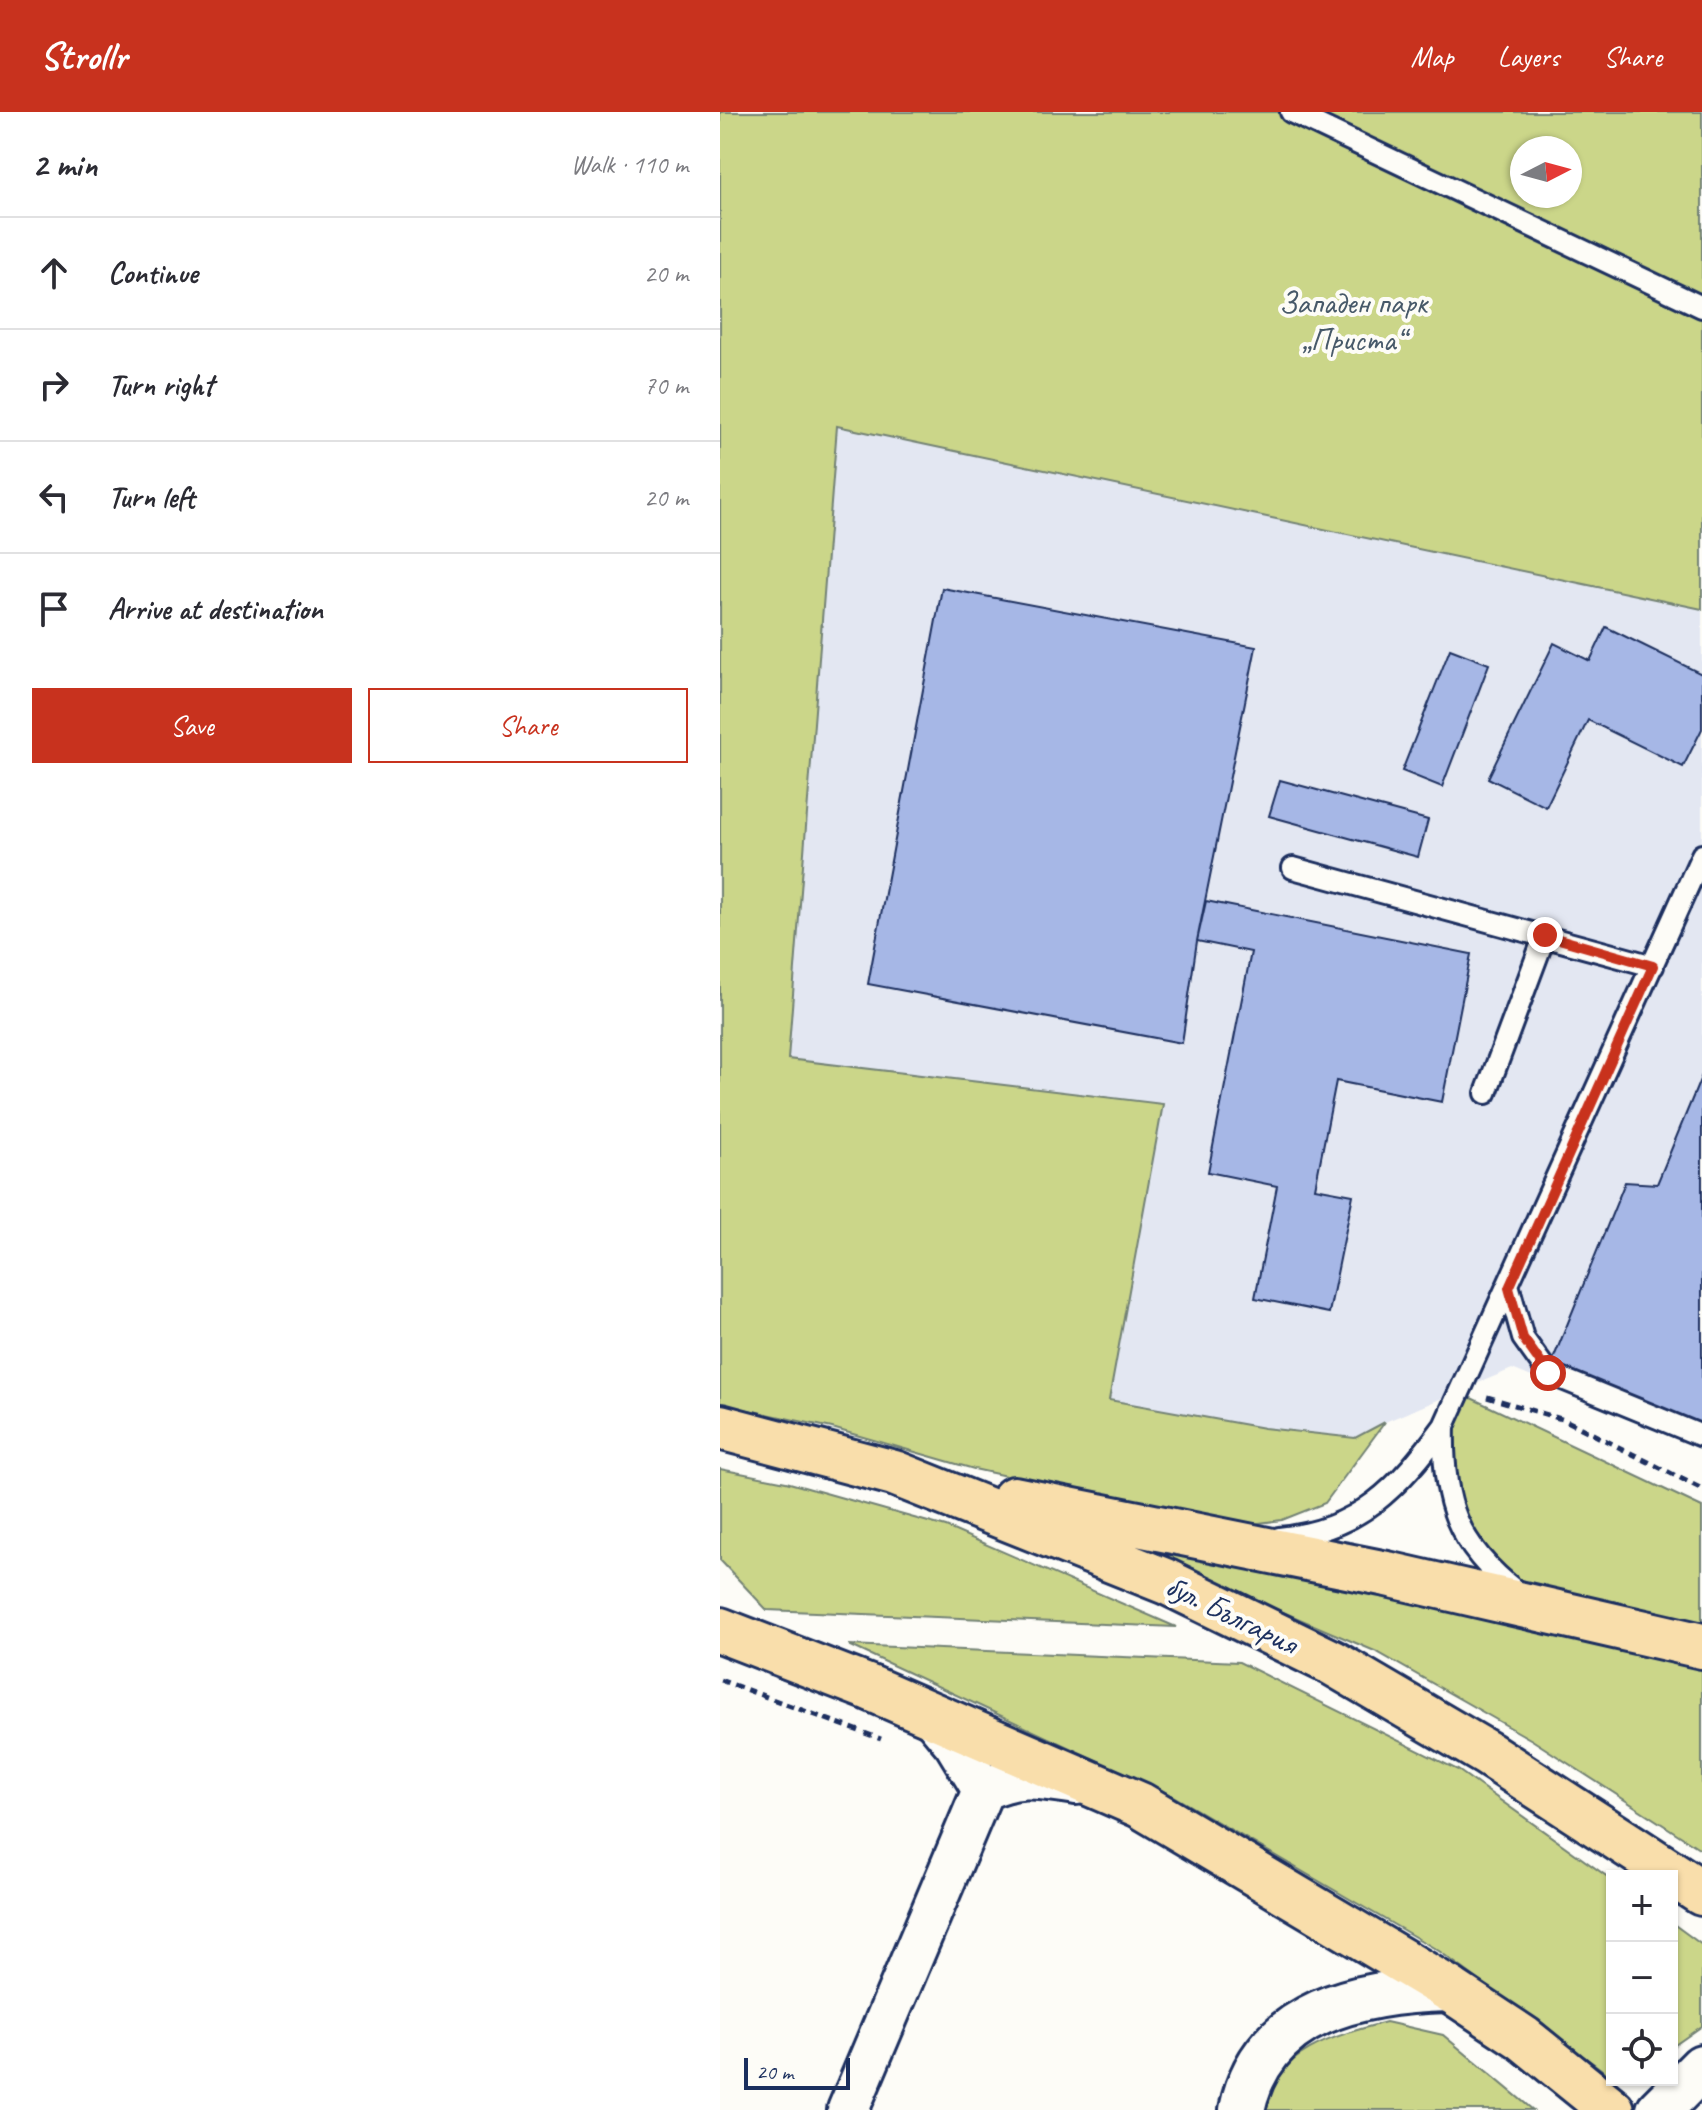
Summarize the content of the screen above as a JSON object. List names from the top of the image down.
{
  "streets": {
    "highway": ["бул. България"]
  },
  "parks": ["Западен парк „Приста“"],
  "scale_bar": "20 m",
  "north": "right",
  "page": {
    "header": "Strollr",
    "nav": ["Map", "Layers", "Share"],
    "heading": ["2 min", "Walk · 110 m"],
    "list": [
      ["Continue", "20 m"],
      ["Turn right", "70 m"],
      ["Turn left", "20 m"],
      "Arrive at destination"
    ],
    "buttons": ["Save", "Share"],
    "map_buttons": ["+", "−"],
    "scale": "20 m"
  }
}
